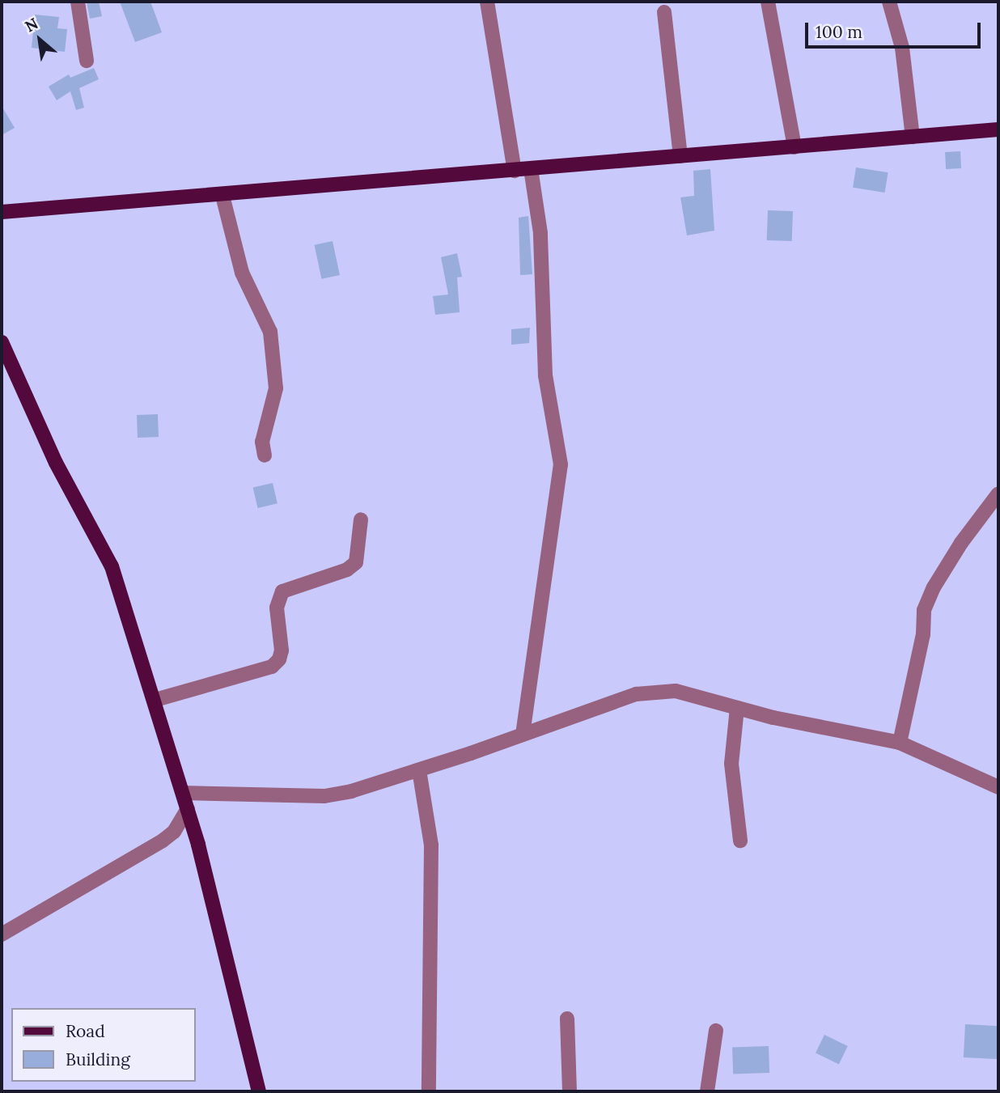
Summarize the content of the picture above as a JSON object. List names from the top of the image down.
{
  "legend": ["Road", "Building"],
  "scale_bar": "100 m",
  "north": "top left"
}
